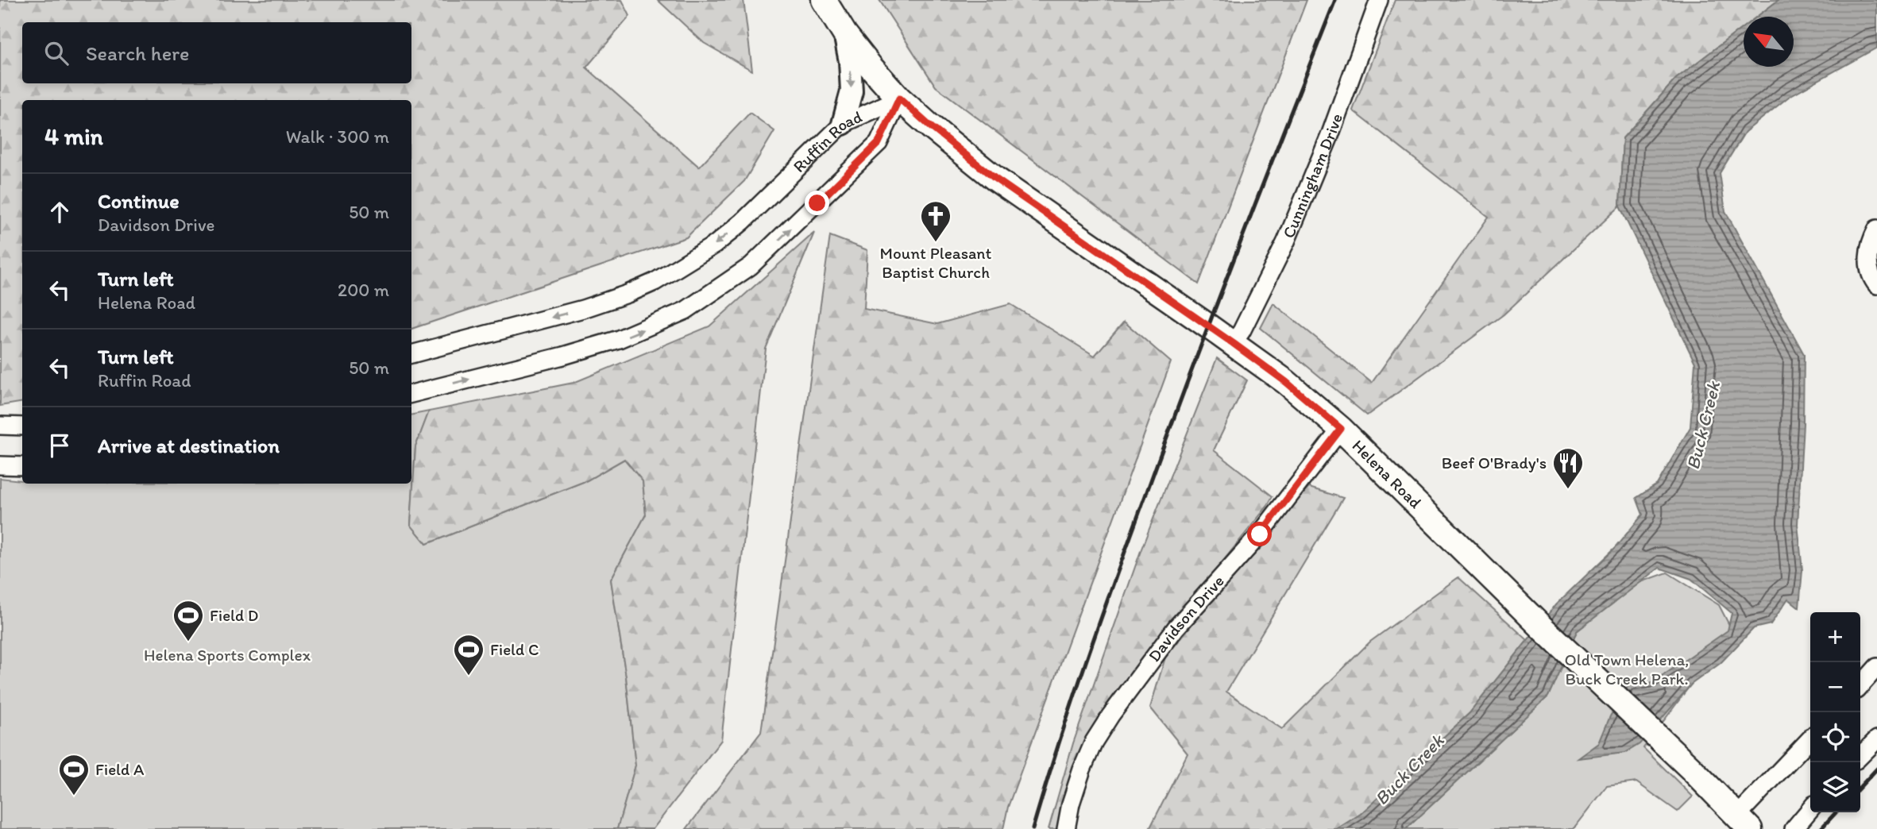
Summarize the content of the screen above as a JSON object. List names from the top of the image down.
{
  "streets": {
    "main road": ["Helena Road"],
    "street": ["Ruffin Road", "Cunningham Drive", "Davidson Drive"]
  },
  "crossings": [
    ["Ruffin Road", "Helena Road"],
    ["Cunningham Drive", "Helena Road"],
    ["Helena Road", "Davidson Drive"]
  ],
  "water": ["Buck Creek"],
  "parks": ["Helena Sports Complex", "Old Town Helena, Buck Creek Park."],
  "places": {
    "church": ["Mount Pleasant Baptist Church"],
    "restaurant": ["Beef O'Brady's"],
    "sports": ["Field D", "Field C", "Field A"]
  },
  "north": "top left",
  "page": {
    "search": "Search here",
    "heading": ["4 min", "Walk · 300 m"],
    "list": [
      ["Continue", "Davidson Drive", "50 m"],
      ["Turn left", "Helena Road", "200 m"],
      ["Turn left", "Ruffin Road", "50 m"],
      "Arrive at destination"
    ],
    "map_buttons": ["+", "−"]
  }
}
